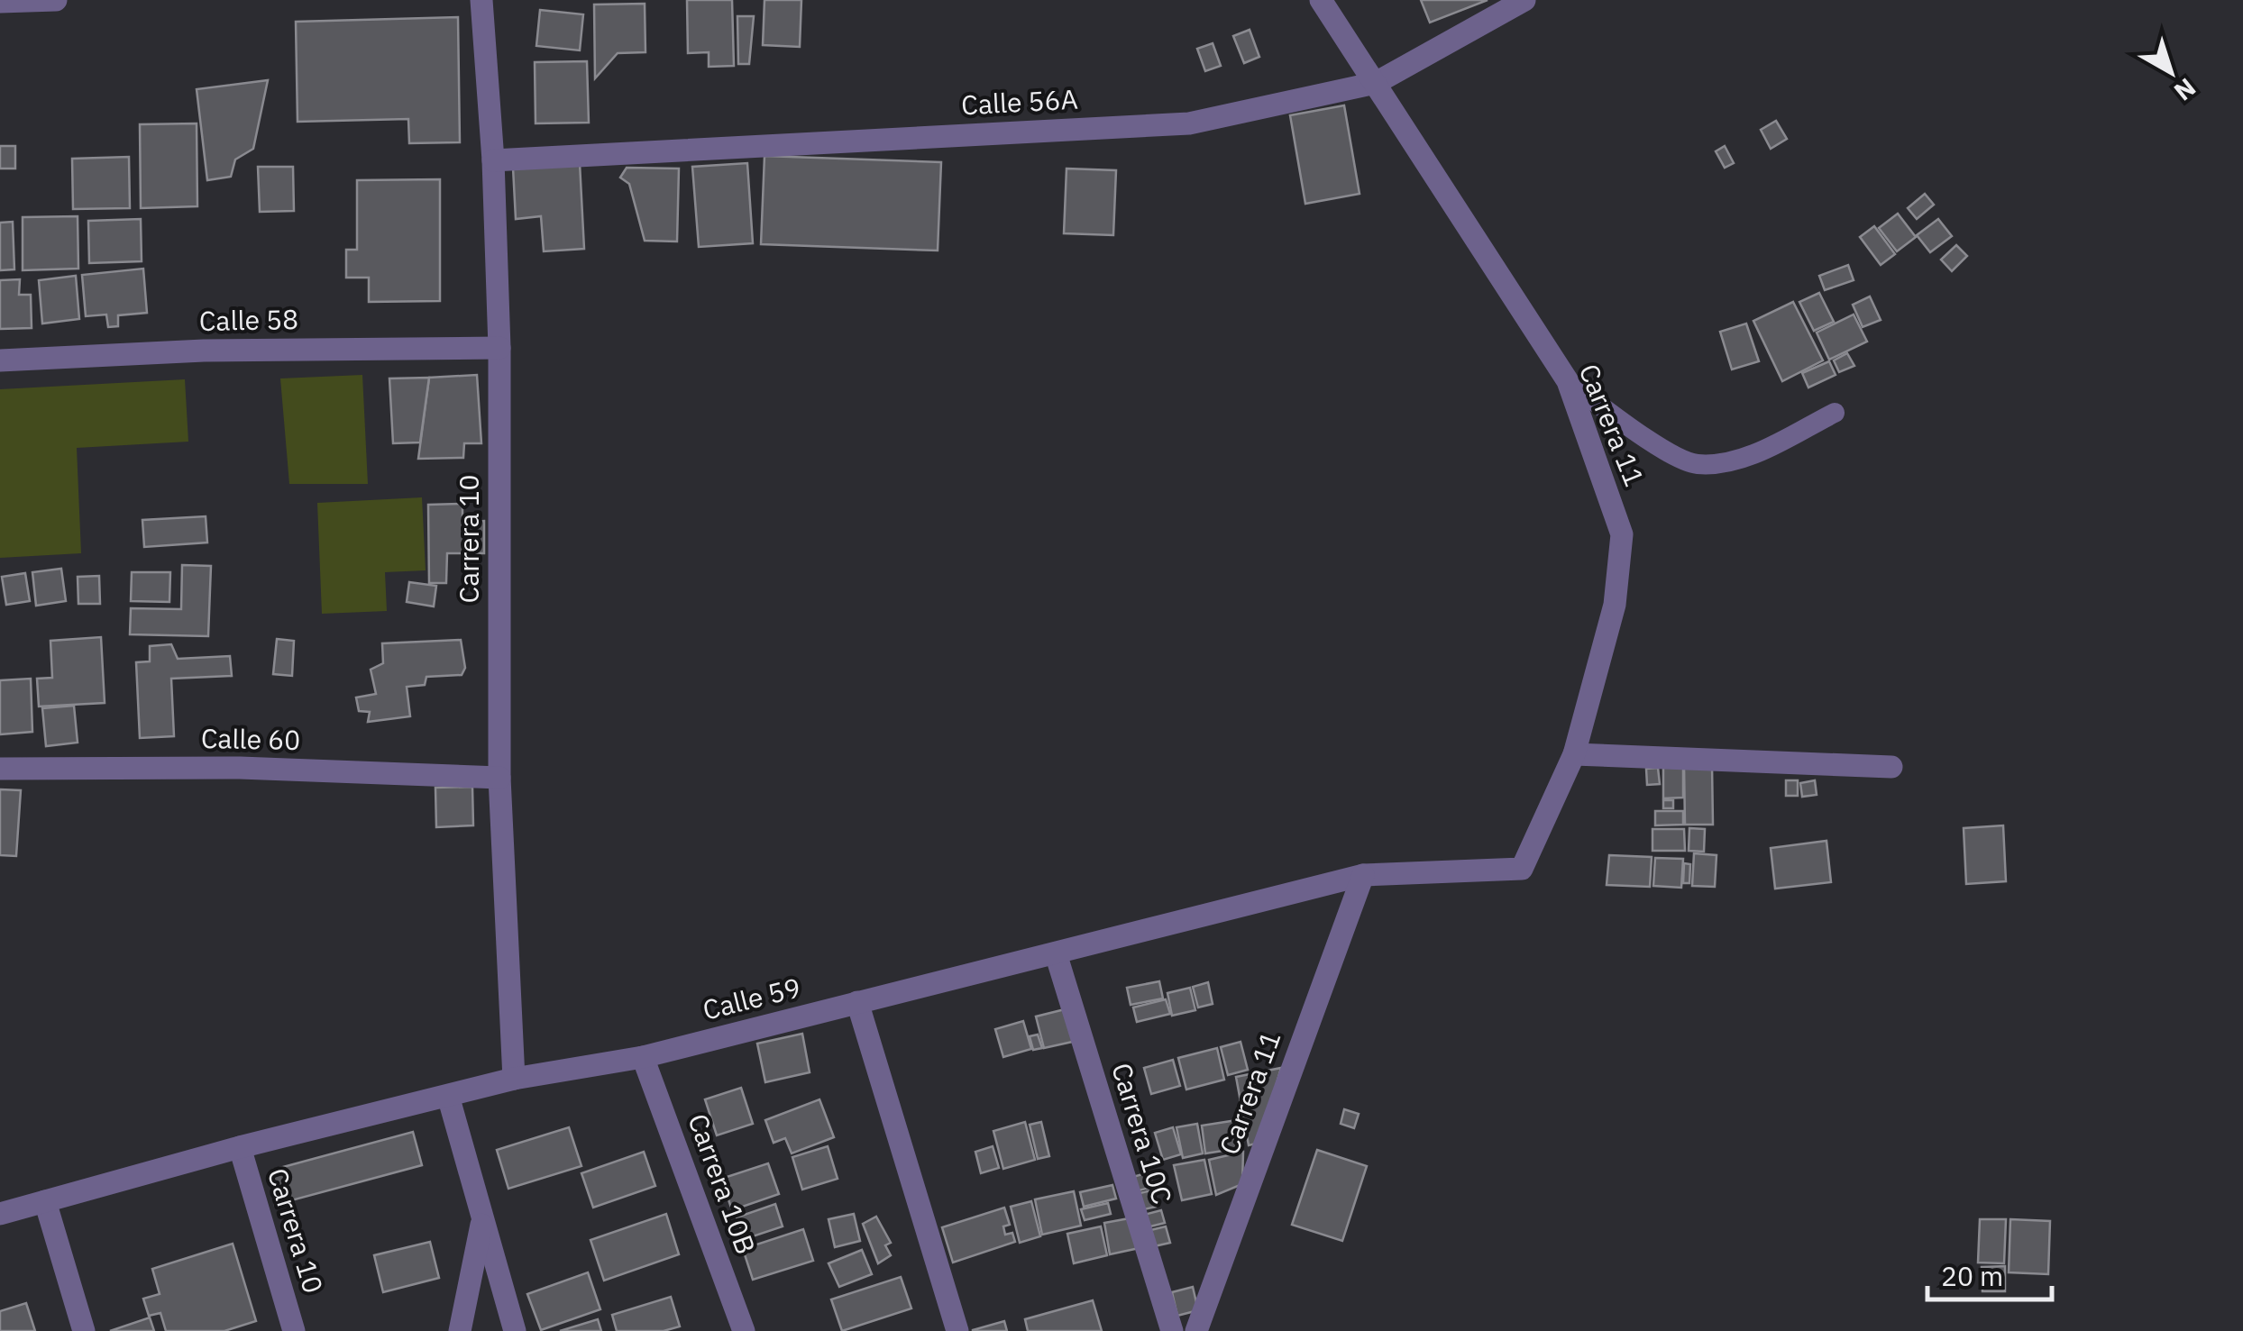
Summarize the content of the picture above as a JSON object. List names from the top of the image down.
{
  "streets": {
    "street": [
      "Calle 56A",
      "Calle 58",
      "Carrera 11",
      "Carrera 10",
      "Calle 60",
      "Calle 59",
      "Carrera 10C",
      "Carrera 10B"
    ]
  },
  "crossings": [
    ["Calle 56A", "Carrera 11"],
    ["Calle 56A", "Carrera 10"],
    ["Calle 58", "Carrera 10"],
    ["Carrera 11", "Calle 59"],
    ["Carrera 10", "Calle 60"],
    ["Carrera 10", "Calle 59"],
    ["Calle 59", "Carrera 10C"],
    ["Calle 59", "Carrera 10B"]
  ],
  "scale_bar": "20 m",
  "north": "bottom right"
}
